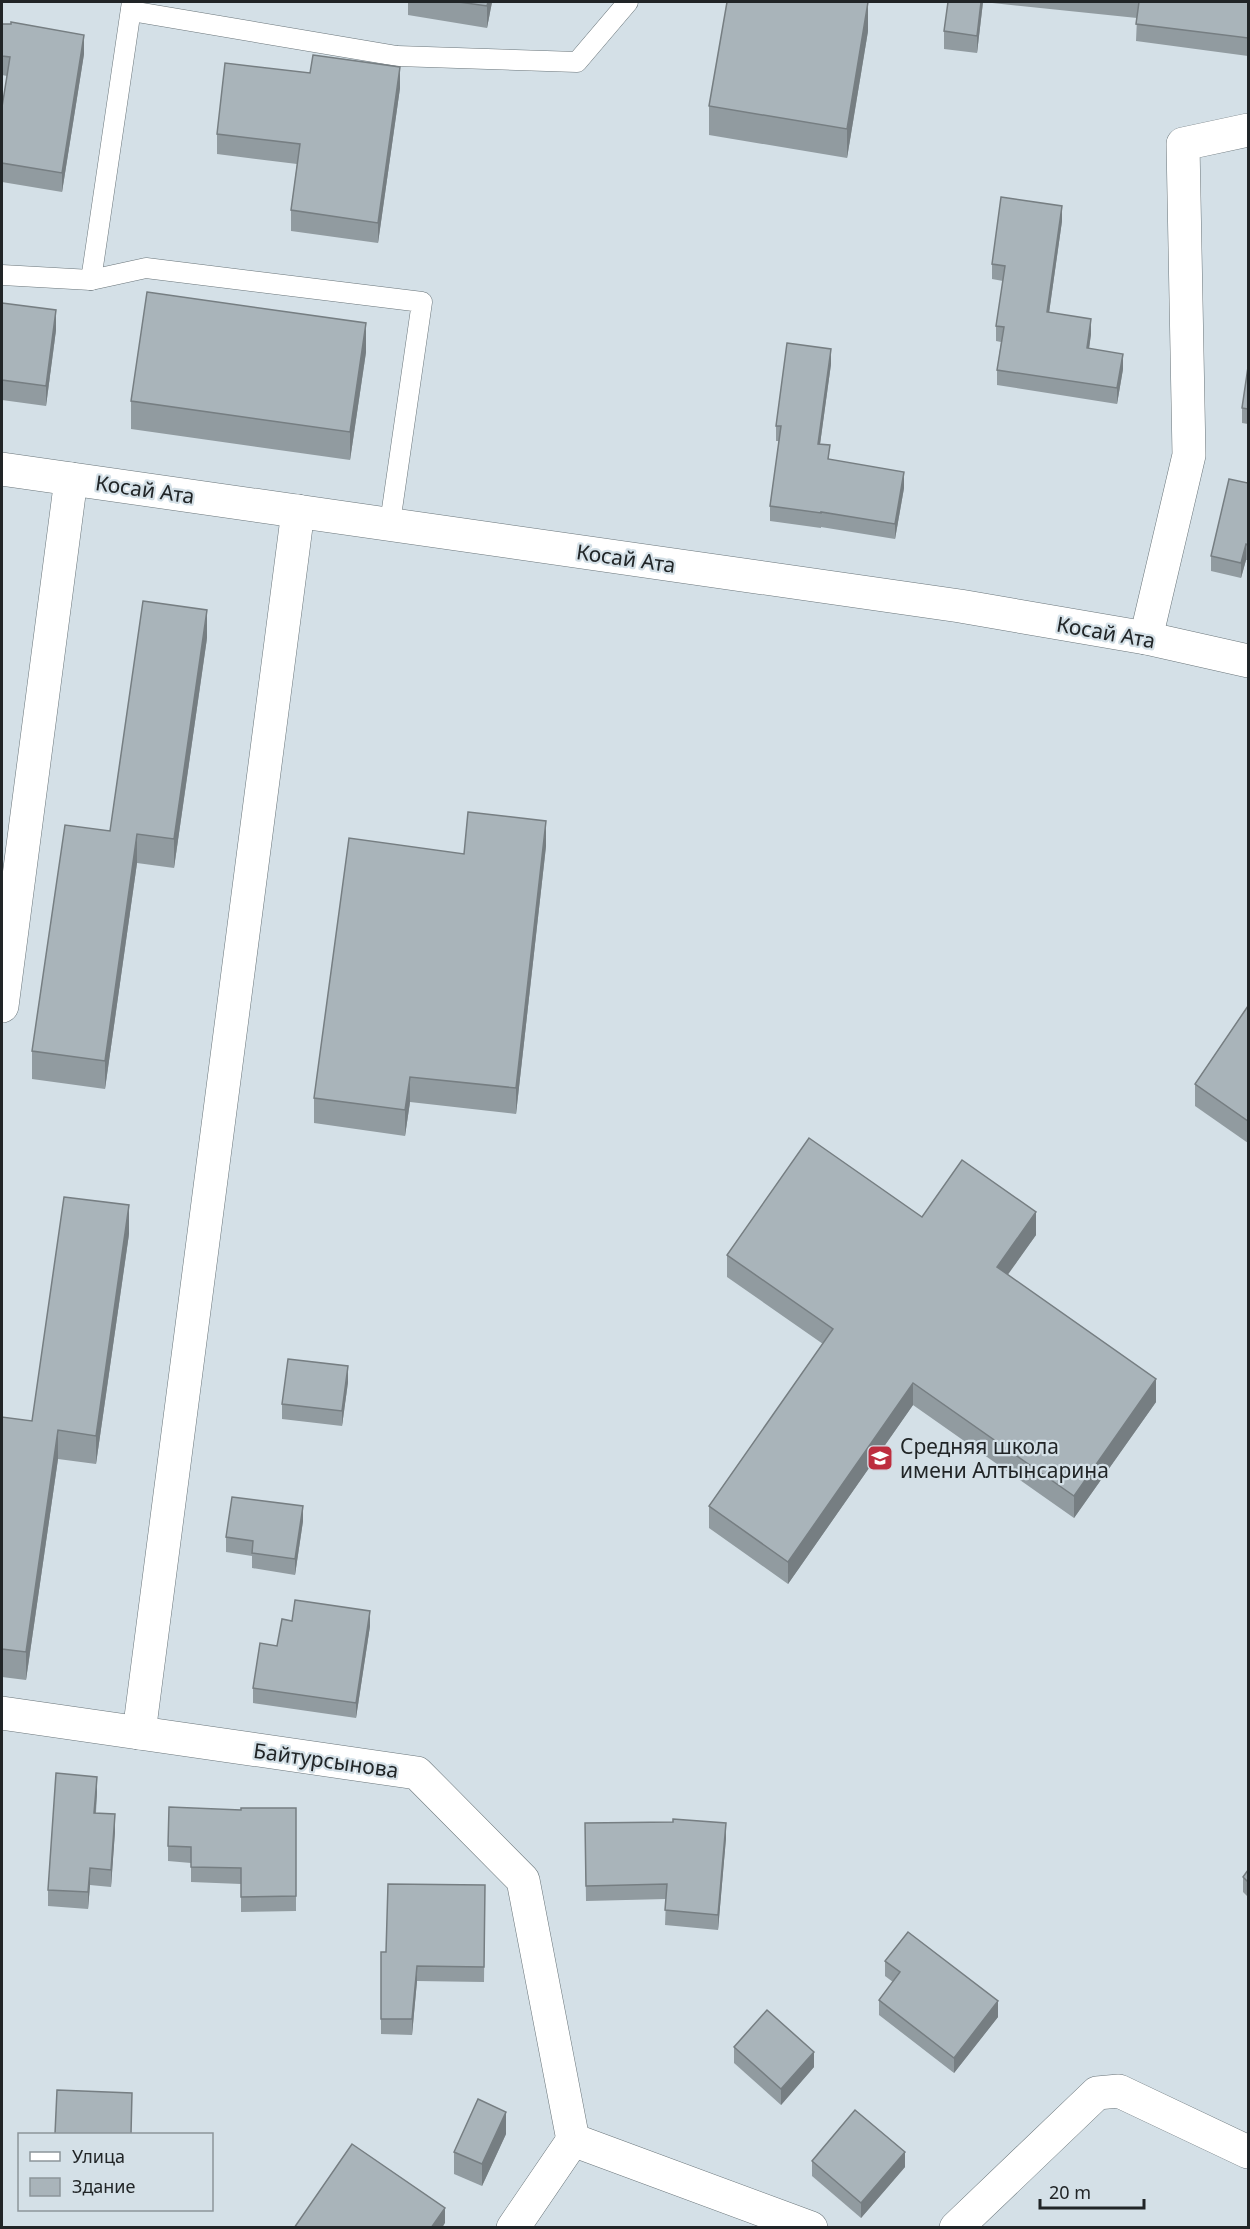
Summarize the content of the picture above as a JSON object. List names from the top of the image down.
{
  "streets": {
    "street": ["Косай Ата", "Байтурсынова"]
  },
  "places": {
    "school or university": ["Средняя школа имени Алтынсарина"]
  },
  "legend": ["Улица", "Здание"],
  "scale_bar": "20 m"
}
